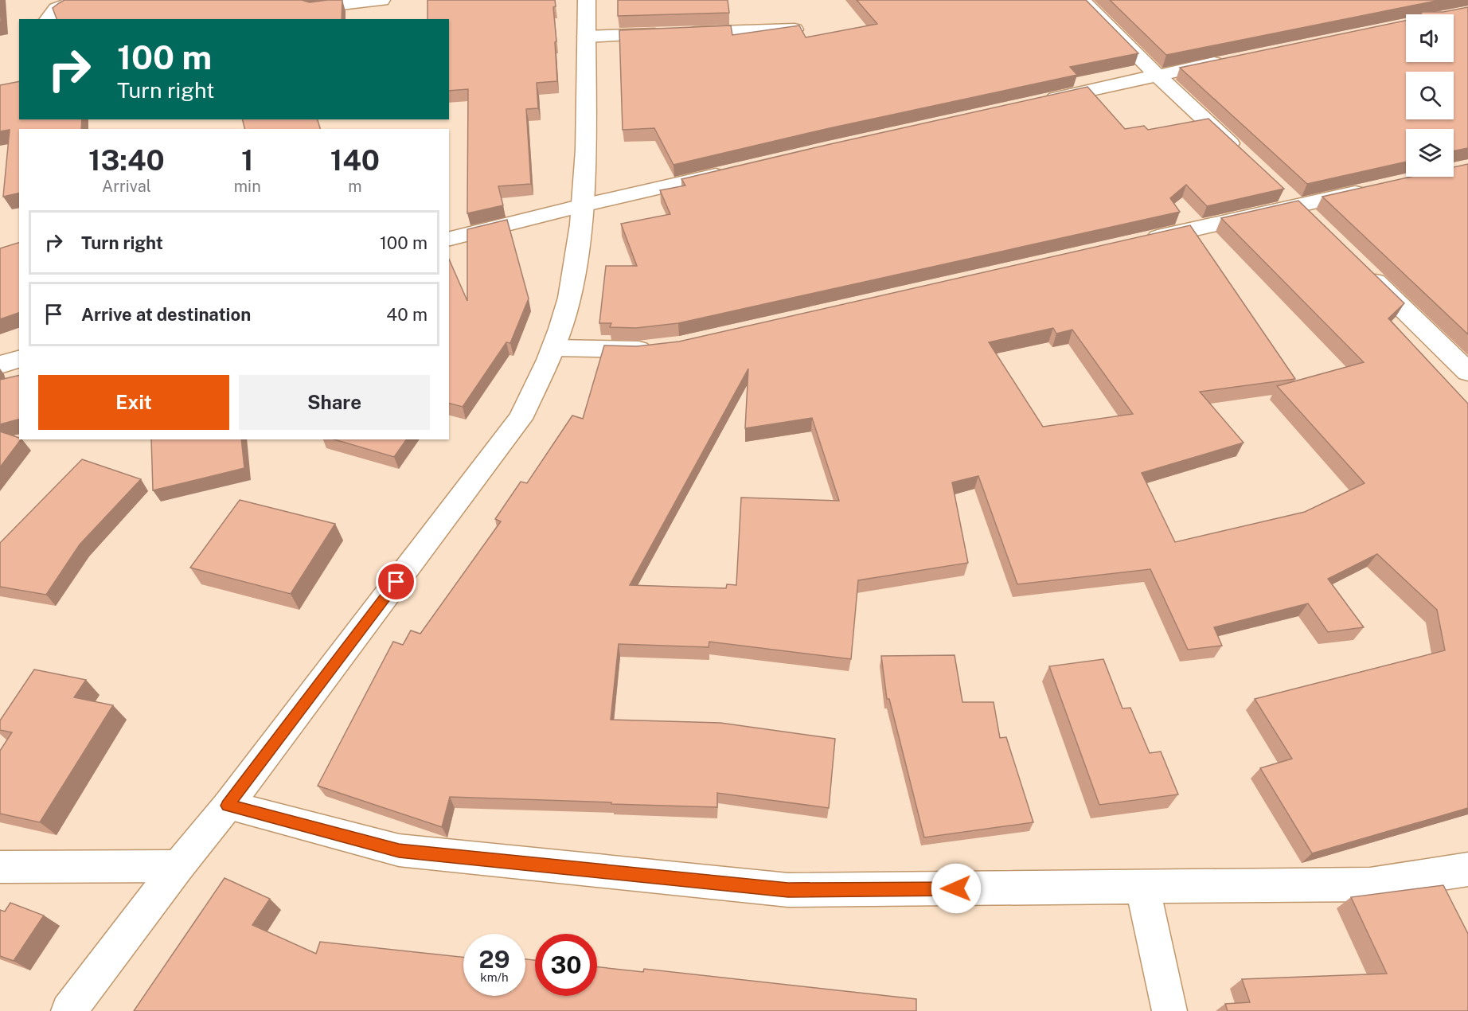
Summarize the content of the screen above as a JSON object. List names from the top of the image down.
{
  "page": {
    "turn": ["100 m", "Turn right"],
    "eta": [
      "13:40",
      "Arrival",
      "1",
      "min",
      "140",
      "m"
    ],
    "list": [
      {
        "name": "Turn right",
        "value": "100 m"
      },
      {
        "name": "Arrive at destination",
        "value": "40 m"
      }
    ],
    "buttons": ["Exit", "Share"],
    "speed": "29 km/h",
    "limit": "30"
  }
}
